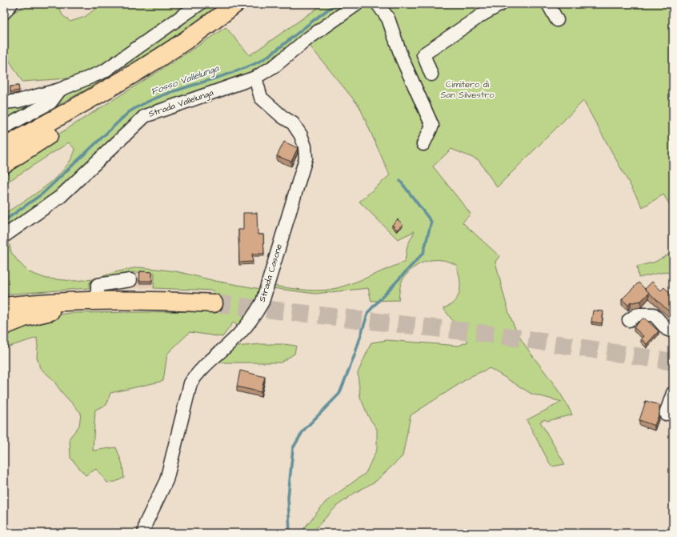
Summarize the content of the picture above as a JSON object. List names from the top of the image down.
{
  "streets": {
    "street": ["Strada Vallelunga", "Strada Casone"]
  },
  "crossings": [
    ["Strada Vallelunga", "Strada Casone"]
  ],
  "water": ["Fosso Vallelunga"],
  "parks": ["Cimitero di San Silvestro"]
}
